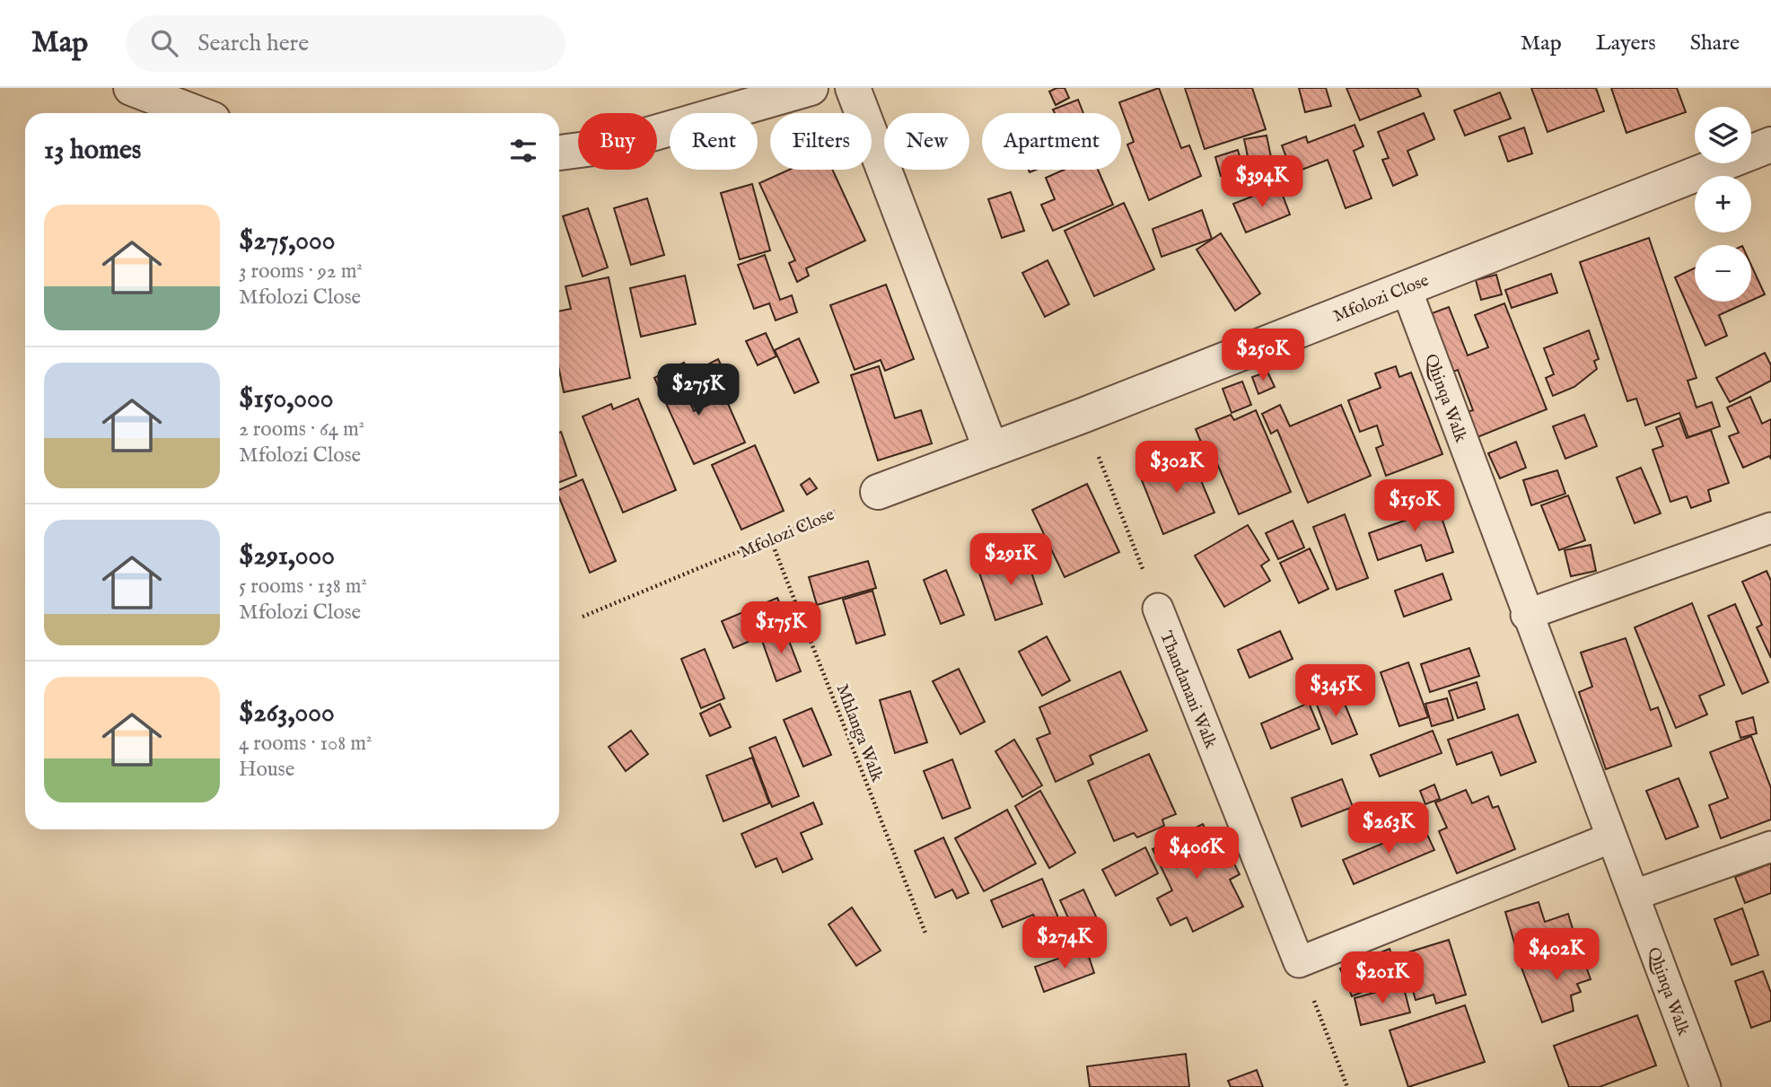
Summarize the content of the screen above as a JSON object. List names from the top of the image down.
{
  "streets": {
    "street": ["Mfolozi Close"],
    "lane": ["Qhinqa Walk", "Thandanani Walk"],
    "path": ["Mhlanga Walk"]
  },
  "crossings": [
    ["Mfolozi Close", "Qhinqa Walk"],
    ["Mfolozi Close", "Thandanani Walk"],
    ["Mfolozi Close", "Mhlanga Walk"]
  ],
  "page": {
    "header": "Map",
    "search": "Search here",
    "nav": ["Map", "Layers", "Share"],
    "map_buttons": ["+", "−"],
    "chip": [
      "Buy",
      "Rent",
      "Filters",
      "New",
      "Apartment"
    ],
    "heading": "13 homes",
    "price": [
      "$394K",
      "$250K",
      "$275K",
      "$302K",
      "$150K",
      "$291K",
      "$175K",
      "$345K",
      "$263K",
      "$406K",
      "$274K",
      "$402K",
      "$201K"
    ],
    "list": [
      {
        "name": "$275,000",
        "note": "3 rooms · 92 m² · Mfolozi Close"
      },
      {
        "name": "$150,000",
        "note": "2 rooms · 64 m² · Mfolozi Close"
      },
      {
        "name": "$291,000",
        "note": "5 rooms · 138 m² · Mfolozi Close"
      },
      {
        "name": "$263,000",
        "note": "4 rooms · 108 m² · House"
      }
    ]
  }
}
